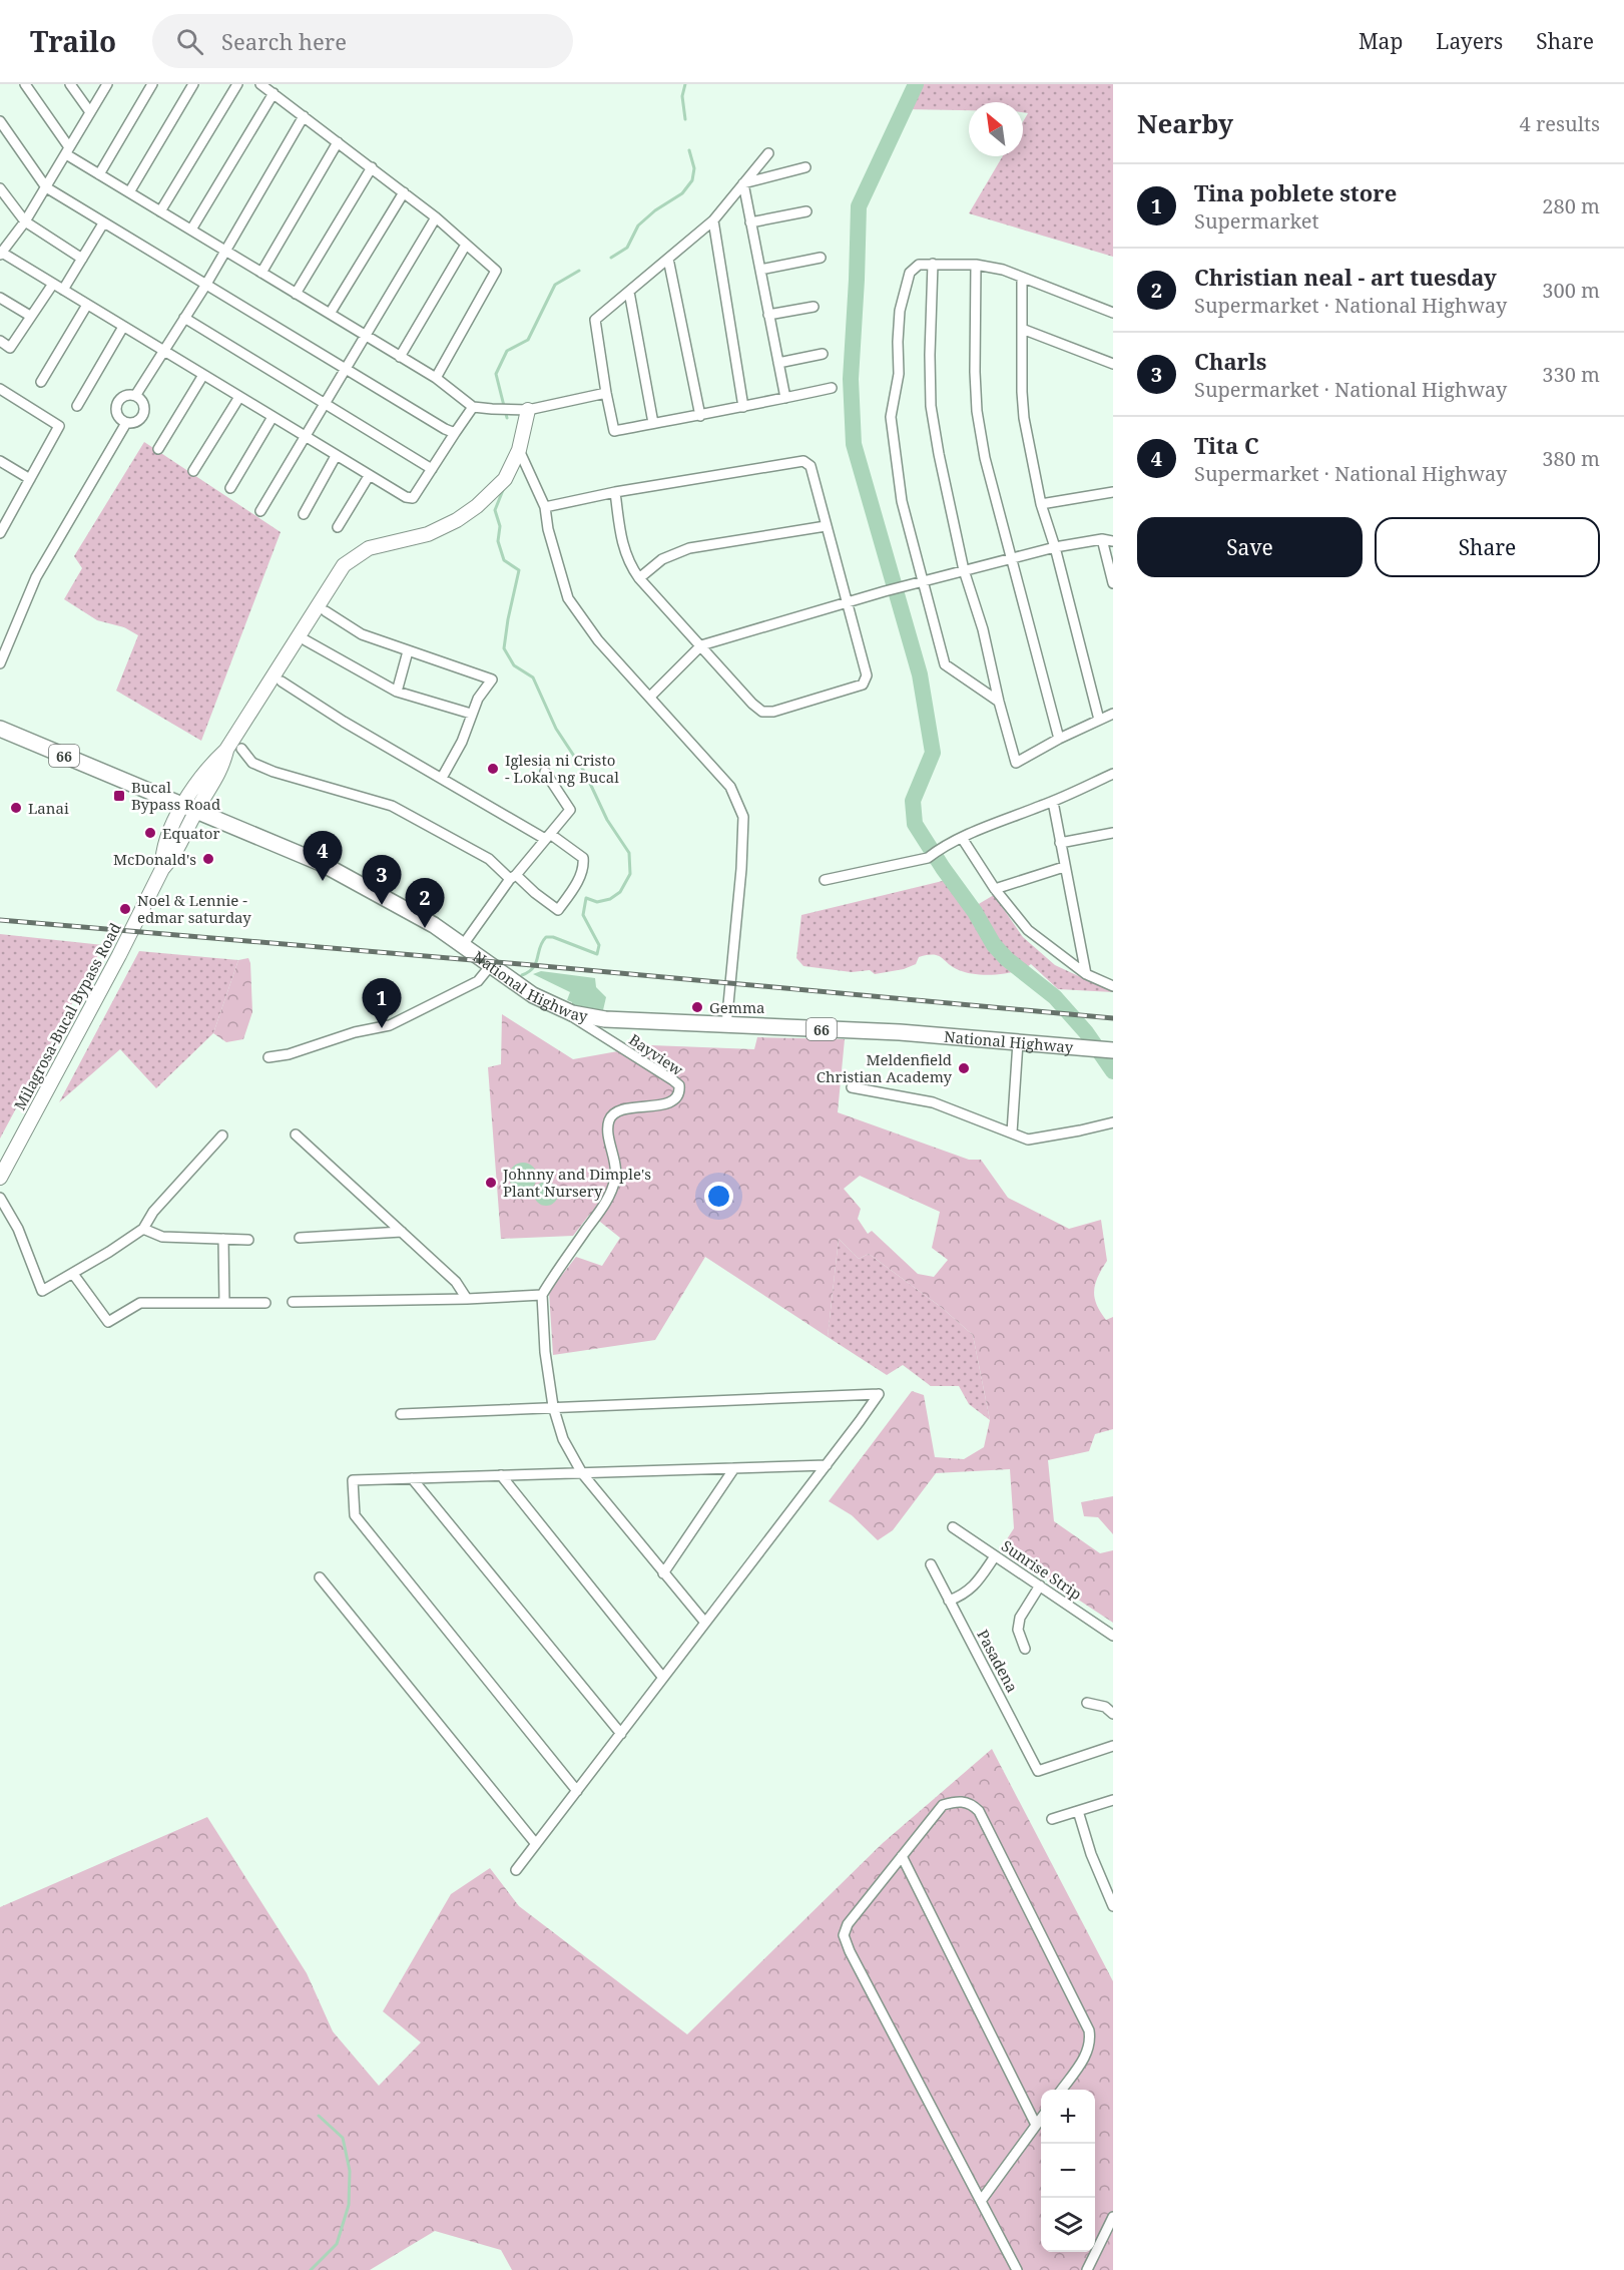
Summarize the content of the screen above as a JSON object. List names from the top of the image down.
{
  "streets": {
    "main road": ["66", "National Highway", "Milagrosa-Bucal Bypass Road"],
    "street": ["Bayview", "Sunrise Strip", "Pasadena"]
  },
  "crossings": [
    ["National Highway", "Milagrosa-Bucal Bypass Road"],
    ["National Highway", "Bayview"]
  ],
  "places": {
    "other": [
      "Iglesia ni Cristo - Lokal ng Bucal",
      "Lanai",
      "Equator",
      "McDonald's",
      "Noel & Lennie - edmar saturday",
      "Gemma",
      "Meldenfield Christian Academy",
      "Johnny and Dimple's Plant Nursery"
    ],
    "transit": ["Bucal Bypass Road"]
  },
  "north": "top left",
  "page": {
    "header": "Trailo",
    "search": "Search here",
    "nav": ["Map", "Layers", "Share"],
    "heading": ["Nearby", "4 results"],
    "list": [
      {
        "mark": "1",
        "name": "Tina poblete store",
        "note": "Supermarket",
        "value": "280 m"
      },
      {
        "mark": "2",
        "name": "Christian neal - art tuesday",
        "note": "Supermarket · National Highway",
        "value": "300 m"
      },
      {
        "mark": "3",
        "name": "Charls",
        "note": "Supermarket · National Highway",
        "value": "330 m"
      },
      {
        "mark": "4",
        "name": "Tita C",
        "note": "Supermarket · National Highway",
        "value": "380 m"
      }
    ],
    "buttons": ["Save", "Share"],
    "pins": [
      "4",
      "3",
      "2",
      "1"
    ],
    "map_buttons": ["+", "−"]
  }
}
